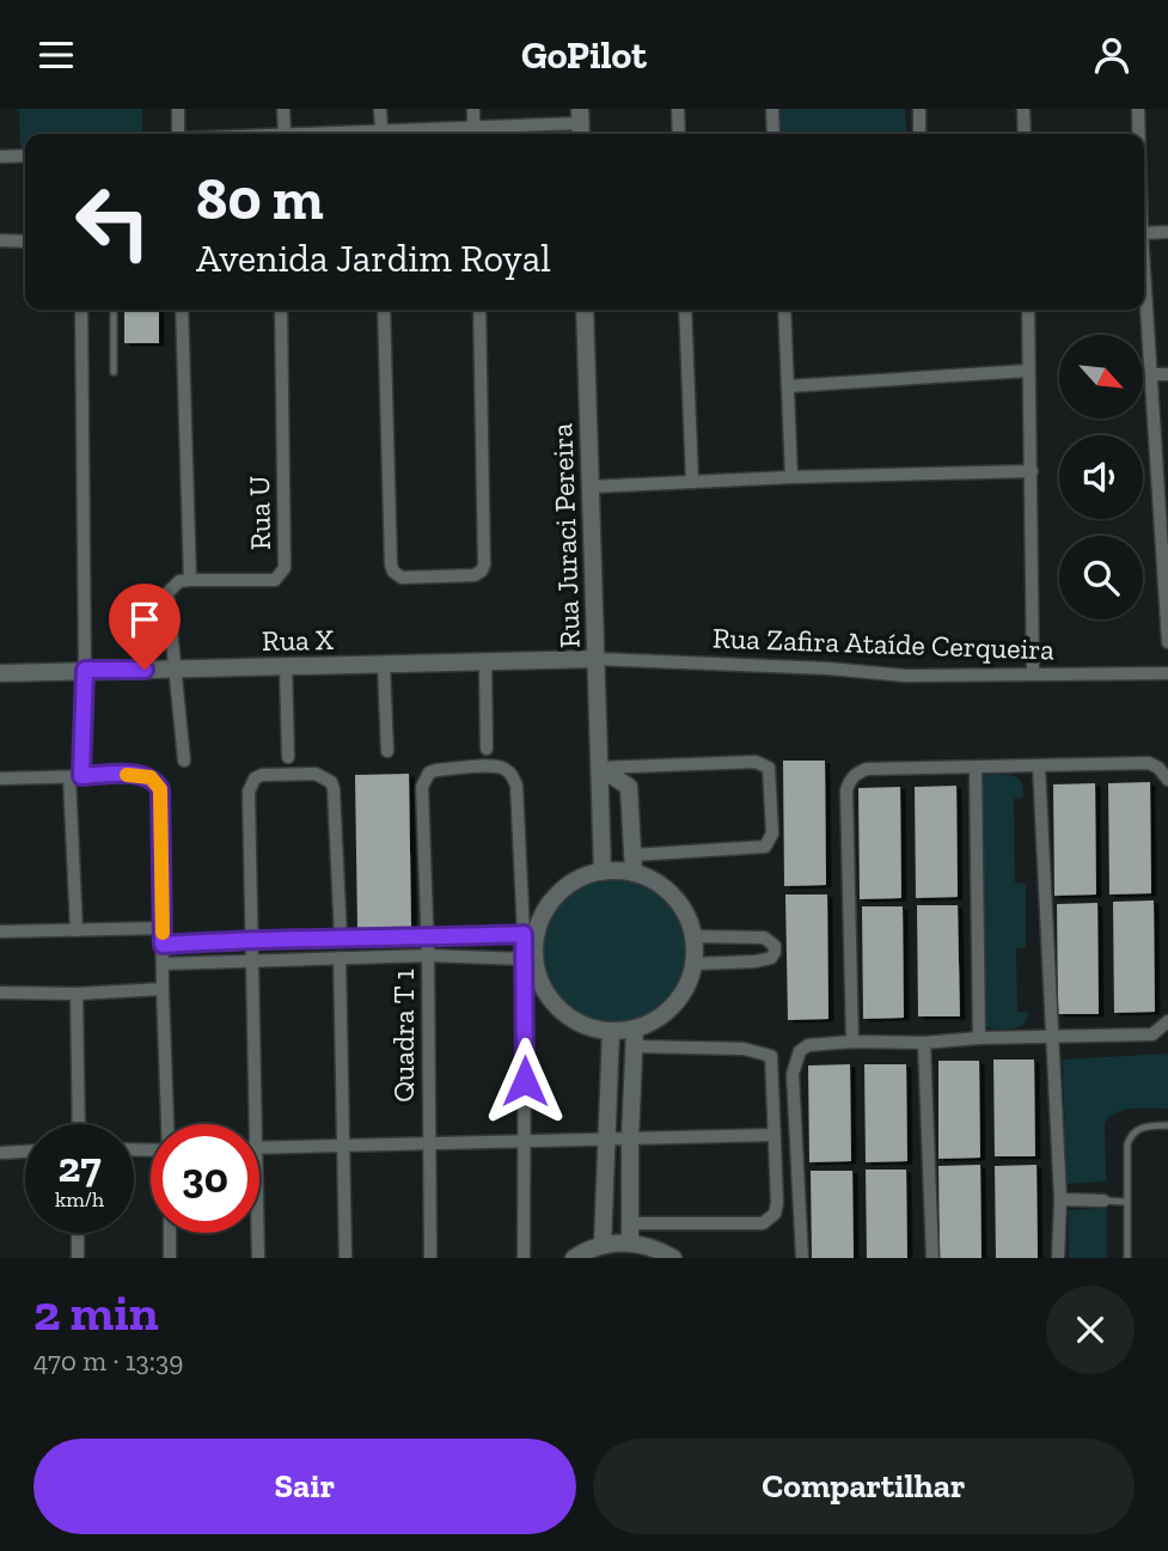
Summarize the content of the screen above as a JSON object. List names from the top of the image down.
{
  "streets": {
    "street": [
      "Rua U",
      "Rua Juraci Pereira",
      "Rua X",
      "Rua Zafira Ataíde Cerqueira",
      "Quadra T 1"
    ]
  },
  "crossings": [
    ["Rua Juraci Pereira", "Rua X"],
    ["Rua Juraci Pereira", "Rua Zafira Ataíde Cerqueira"],
    ["Rua Juraci Pereira", "Quadra T 1"],
    ["Rua X", "Rua Zafira Ataíde Cerqueira"]
  ],
  "north": "bottom right",
  "page": {
    "header": "GoPilot",
    "turn": ["80 m", "Avenida Jardim Royal"],
    "speed": "27 km/h",
    "limit": "30",
    "heading": ["2 min", "470 m · 13:39"],
    "buttons": ["Sair", "Compartilhar"]
  }
}
